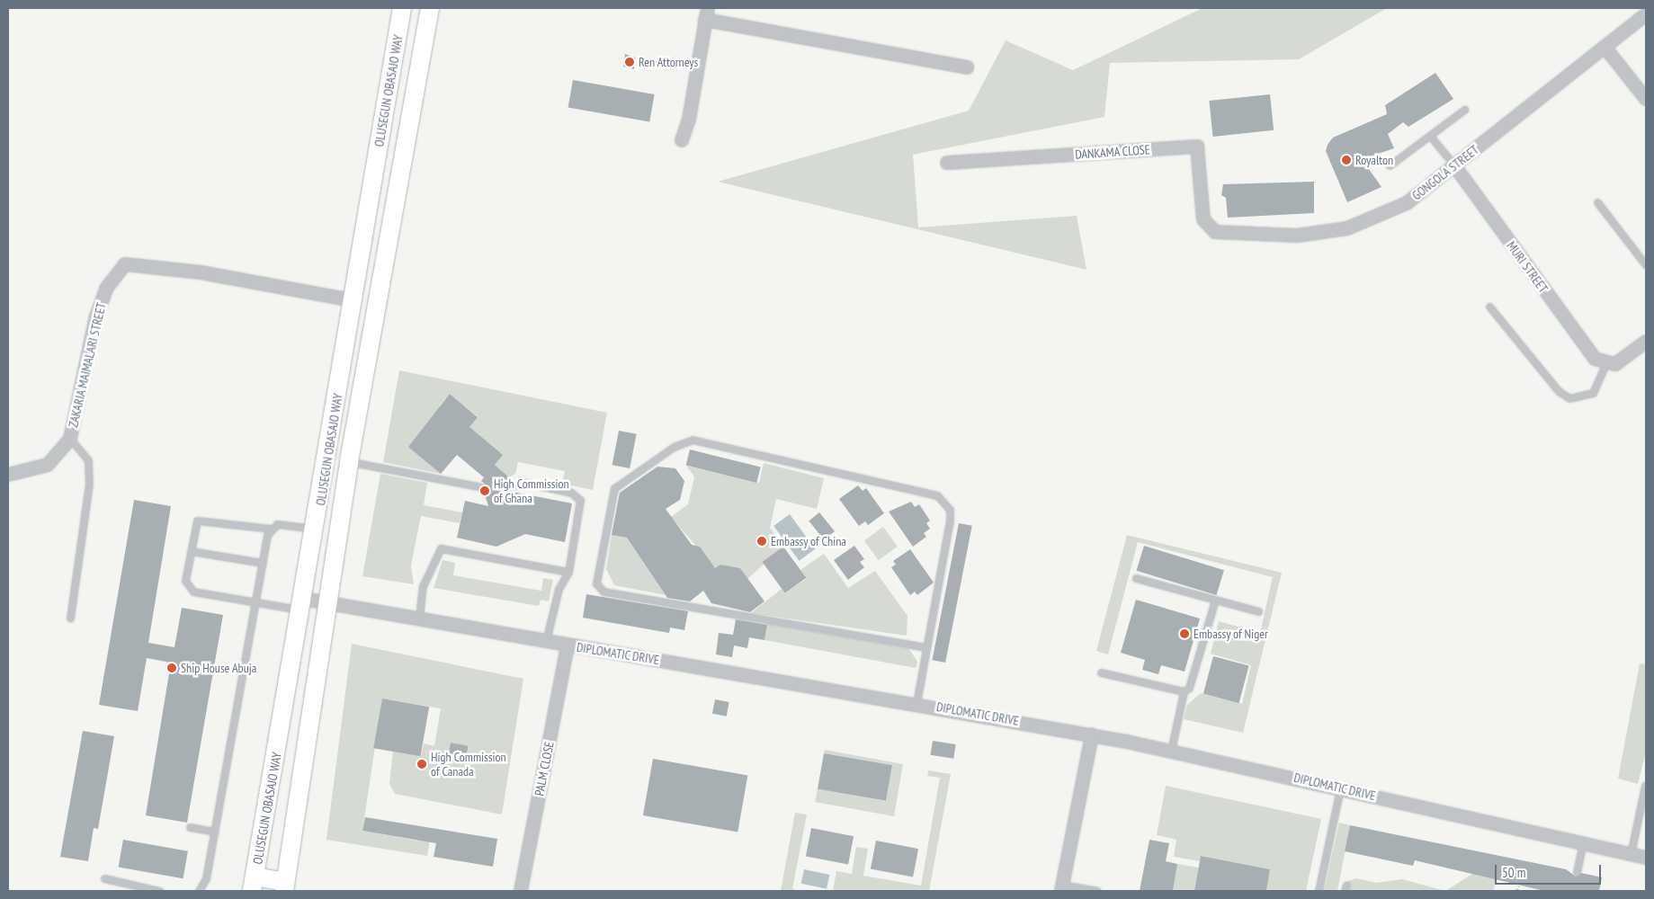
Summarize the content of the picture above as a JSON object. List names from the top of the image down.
{
  "streets": {
    "main road": ["OLUSEGUN OBASAJO WAY"],
    "street": [
      "DANKAMA CLOSE",
      "GONGOLA STREET",
      "MURI STREET",
      "ZAKARIA MAIMALARI STREET",
      "DIPLOMATIC DRIVE",
      "PALM CLOSE"
    ]
  },
  "crossings": [
    ["OLUSEGUN OBASAJO WAY", "ZAKARIA MAIMALARI STREET"],
    ["OLUSEGUN OBASAJO WAY", "DIPLOMATIC DRIVE"],
    ["DANKAMA CLOSE", "GONGOLA STREET"],
    ["GONGOLA STREET", "MURI STREET"],
    ["DIPLOMATIC DRIVE", "PALM CLOSE"]
  ],
  "places": [
    "Ren Attorneys",
    "Royalton",
    "High Commission of Ghana",
    "Embassy of China",
    "Embassy of Niger",
    "Ship House Abuja",
    "High Commission of Canada"
  ],
  "scale_bar": "50 m"
}
